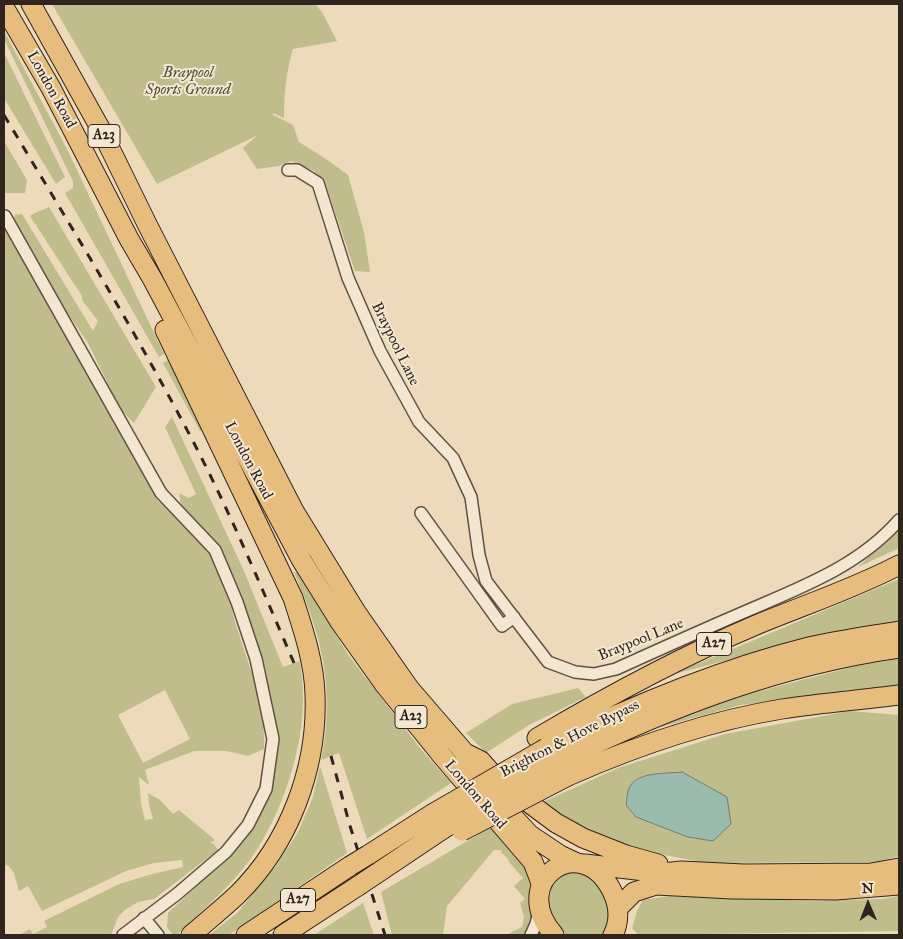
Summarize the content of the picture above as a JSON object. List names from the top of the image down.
{
  "streets": {
    "highway": [
      "London Road",
      "A23",
      "A27",
      "Brighton & Hove Bypass"
    ],
    "street": ["Braypool Lane"]
  },
  "crossings": [
    ["A27", "Brighton & Hove Bypass"]
  ],
  "parks": ["Braypool Sports Ground"],
  "north": "top"
}
